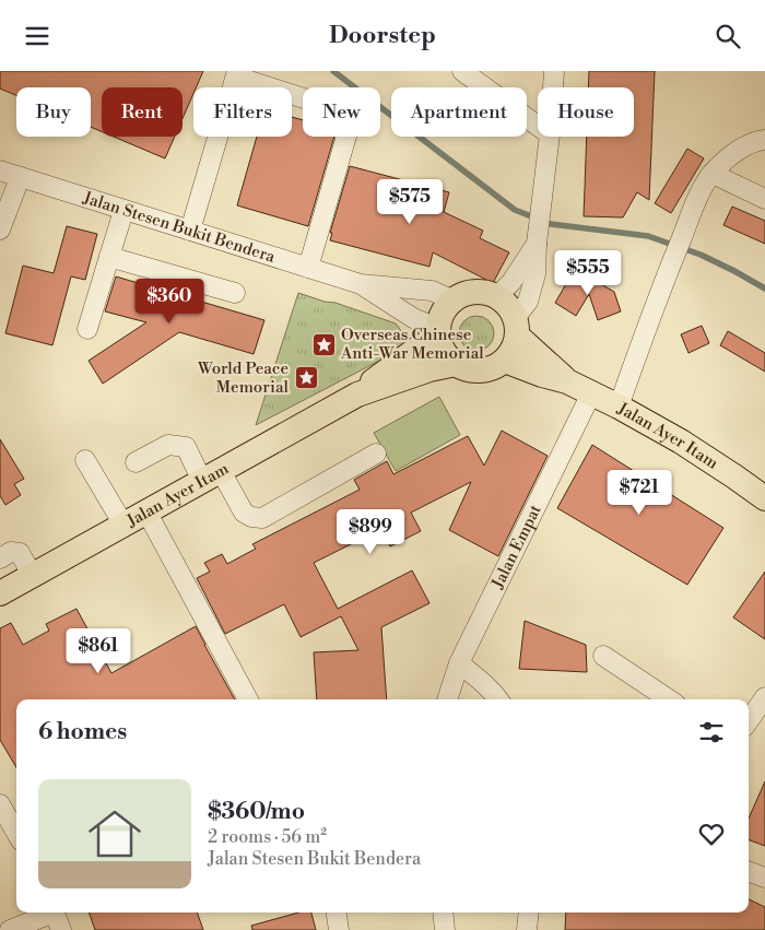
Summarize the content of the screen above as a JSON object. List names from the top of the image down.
{
  "streets": {
    "main road": ["Jalan Ayer Itam"],
    "street": ["Jalan Stesen Bukit Bendera", "Jalan Empat"]
  },
  "crossings": [
    ["Jalan Stesen Bukit Bendera", "Jalan Ayer Itam"],
    ["Jalan Ayer Itam", "Jalan Empat"]
  ],
  "places": {
    "place": ["Overseas Chinese Anti-War Memorial", "World Peace Memorial"]
  },
  "page": {
    "header": "Doorstep",
    "chip": [
      "Buy",
      "Rent",
      "Filters",
      "New",
      "Apartment",
      "House"
    ],
    "price": [
      "$575",
      "$555",
      "$360",
      "$721",
      "$899",
      "$861"
    ],
    "heading": "6 homes",
    "list": [
      {
        "name": "$360/mo",
        "note": "2 rooms · 56 m² · Jalan Stesen Bukit Bendera"
      }
    ]
  }
}
